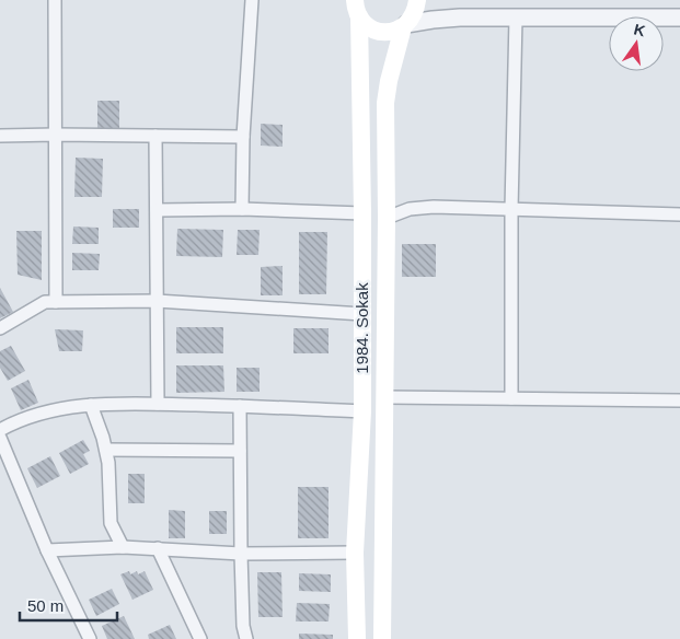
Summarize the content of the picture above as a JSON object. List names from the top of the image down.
{
  "streets": {
    "main road": ["1984. Sokak"]
  },
  "scale_bar": "50 m",
  "north": "top"
}
